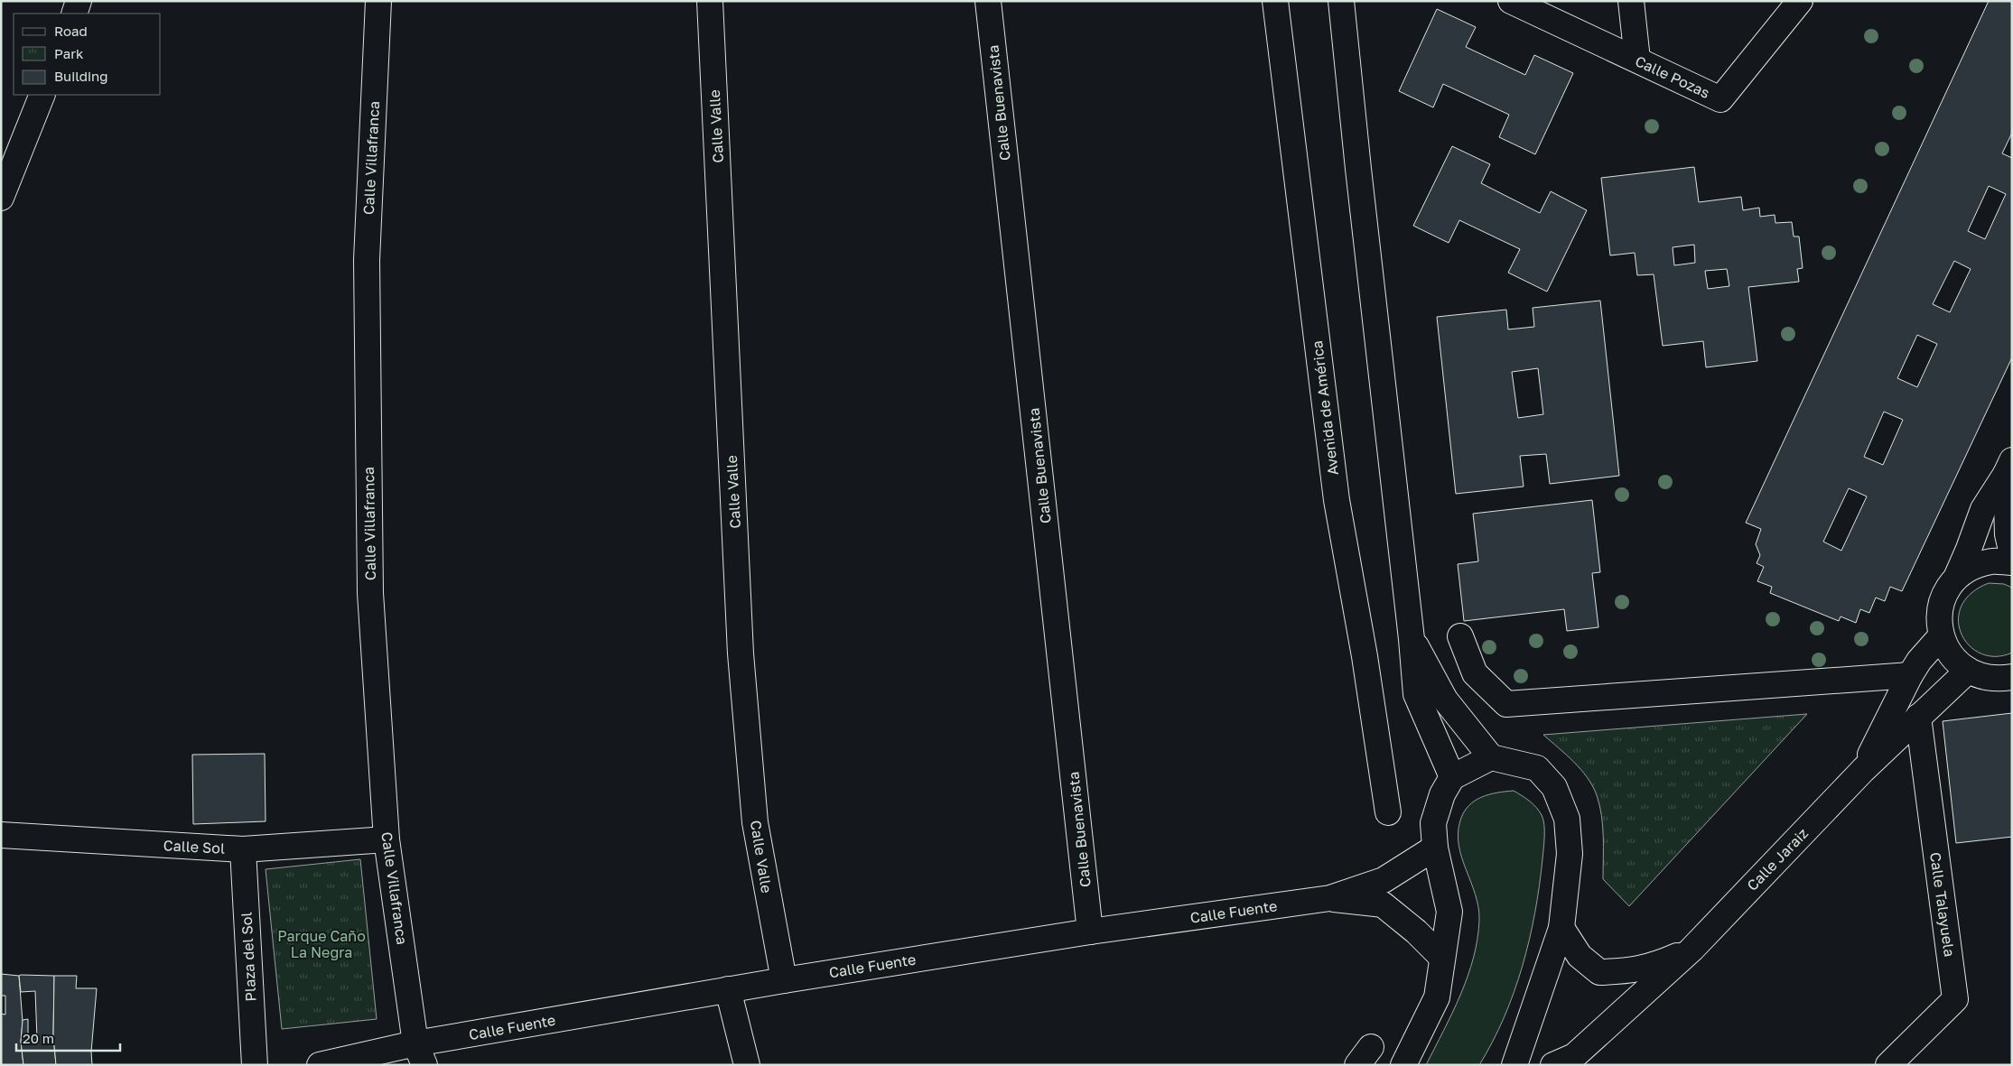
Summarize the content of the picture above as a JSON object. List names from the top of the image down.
{
  "streets": {
    "street": [
      "Calle Pozas",
      "Calle Buenavista",
      "Calle Valle",
      "Calle Villafranca",
      "Avenida de América",
      "Calle Sol",
      "Calle Jaraiz",
      "Calle Talayuela",
      "Calle Fuente",
      "Plaza del Sol"
    ]
  },
  "crossings": [
    ["Calle Buenavista", "Calle Fuente"],
    ["Calle Valle", "Calle Fuente"],
    ["Calle Villafranca", "Calle Sol"],
    ["Calle Villafranca", "Calle Fuente"],
    ["Calle Sol", "Plaza del Sol"],
    ["Calle Jaraiz", "Calle Talayuela"]
  ],
  "parks": ["Parque Caño La Negra"],
  "legend": ["Road", "Park", "Building"],
  "scale_bar": "20 m"
}
